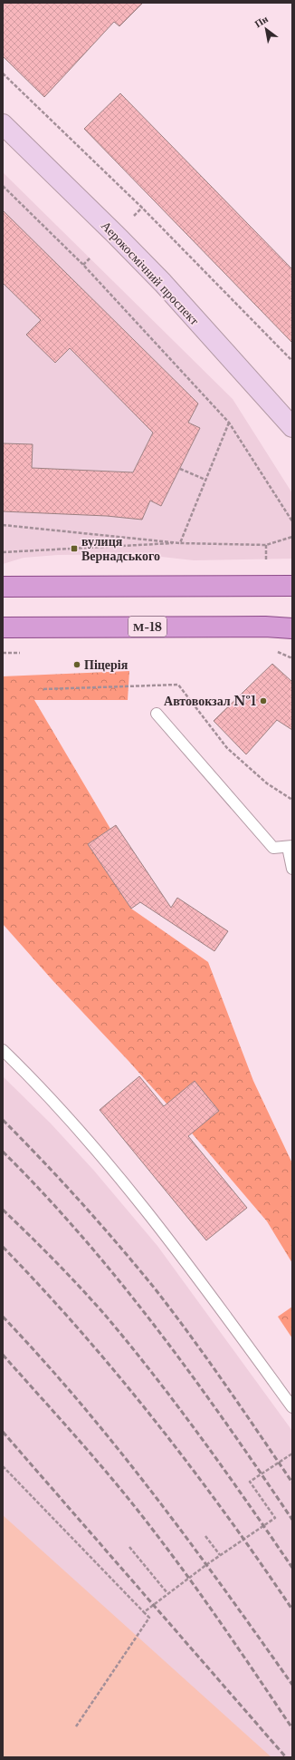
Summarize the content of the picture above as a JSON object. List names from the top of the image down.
{
  "streets": {
    "main road": ["Аерокосмічний проспект", "М-18"]
  },
  "places": {
    "transit": ["вулиця Вернадського"],
    "other": ["Піцерія", "Автовокзал №1"]
  },
  "north": "top left"
}
